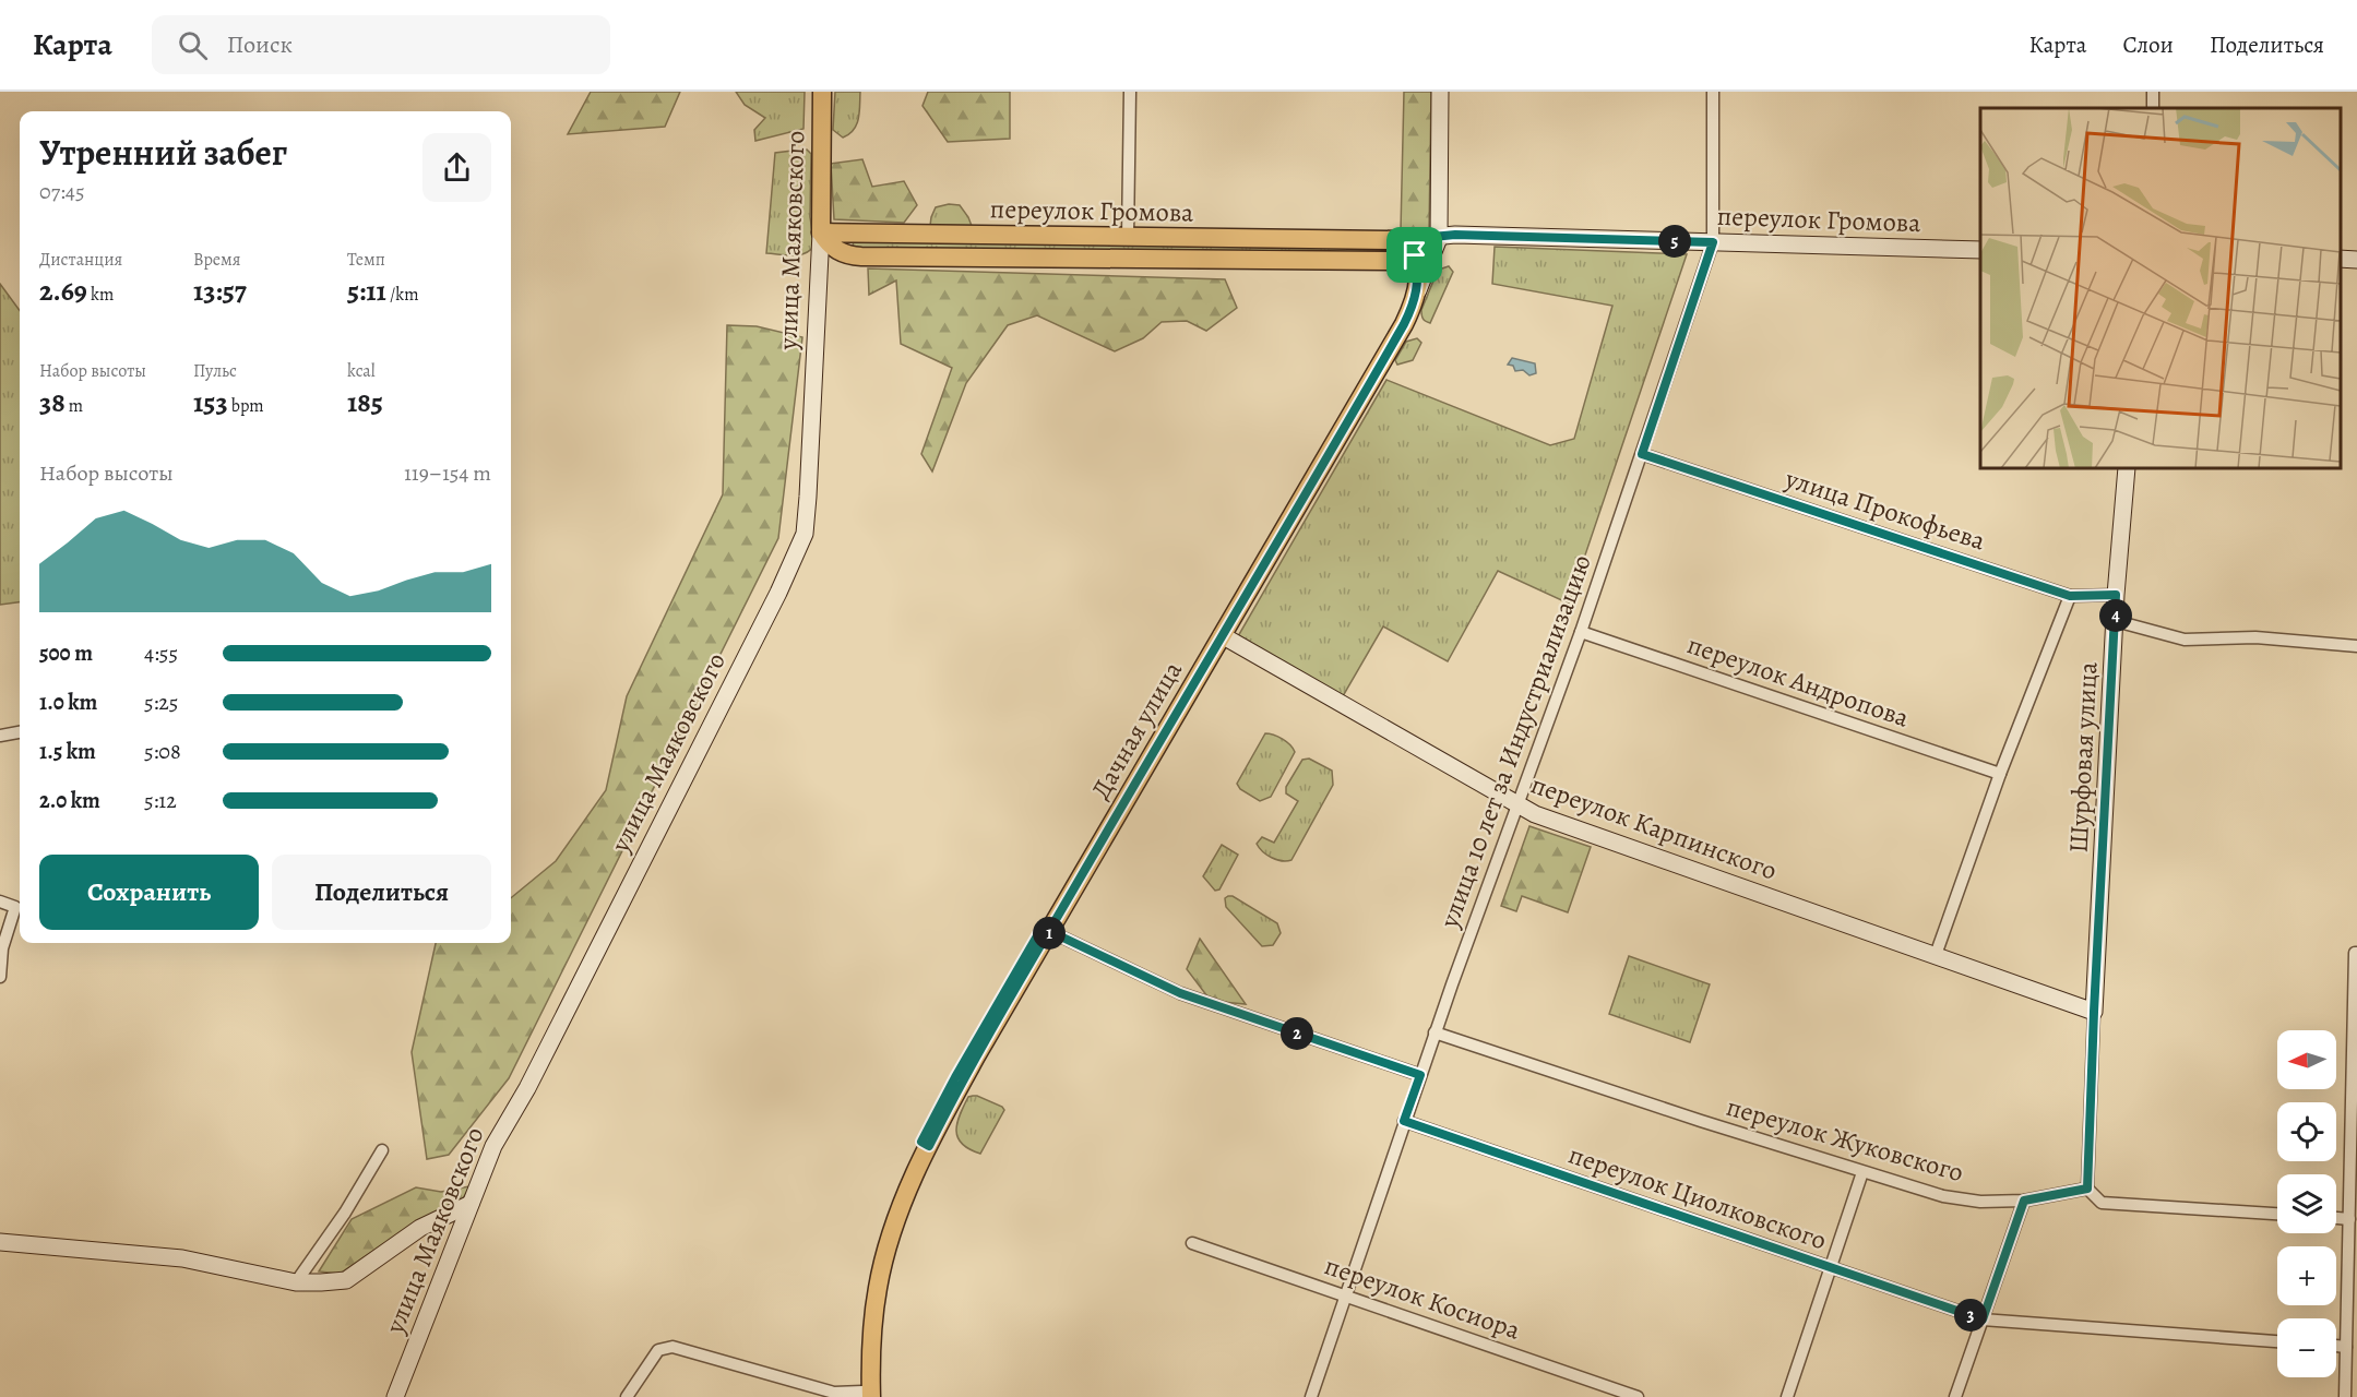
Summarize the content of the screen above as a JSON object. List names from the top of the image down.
{
  "streets": {
    "main road": ["переулок Громова", "улица Маяковского", "Дачная улица"],
    "street": [
      "улица Прокофьева",
      "переулок Андропова",
      "улица 10 лет за Индустриализацию",
      "Шурфовая улица",
      "переулок Карпинского",
      "переулок Жуковского",
      "переулок Циолковского",
      "переулок Косиора"
    ]
  },
  "crossings": [
    ["переулок Громова", "улица Маяковского"],
    ["переулок Громова", "Дачная улица"],
    ["переулок Громова", "улица 10 лет за Индустриализацию"],
    ["улица Прокофьева", "улица 10 лет за Индустриализацию"],
    ["улица Прокофьева", "Шурфовая улица"],
    ["переулок Андропова", "улица 10 лет за Индустриализацию"],
    ["переулок Андропова", "Шурфовая улица"],
    ["Дачная улица", "переулок Карпинского"],
    ["улица 10 лет за Индустриализацию", "переулок Карпинского"],
    ["улица 10 лет за Индустриализацию", "переулок Жуковского"],
    ["улица 10 лет за Индустриализацию", "переулок Циолковского"],
    ["улица 10 лет за Индустриализацию", "переулок Косиора"],
    ["Шурфовая улица", "переулок Карпинского"]
  ],
  "north": "left",
  "page": {
    "header": "Карта",
    "search": "Поиск",
    "nav": ["Карта", "Слои", "Поделиться"],
    "heading": ["Утренний забег", "07:45"],
    "stats": [
      ["Дистанция", "2.69 km"],
      ["Время", "13:57"],
      ["Темп", "5:11 /km"],
      ["Набор высоты", "38 m"],
      ["Пульс", "153 bpm"],
      ["kcal", "185"]
    ],
    "pins": [
      "5",
      "4",
      "1",
      "2",
      "3"
    ],
    "chart": ["Набор высоты", "119–154 m"],
    "list": [
      {
        "name": "500 m",
        "note": "4:55"
      },
      {
        "name": "1.0 km",
        "note": "5:25"
      },
      {
        "name": "1.5 km",
        "note": "5:08"
      },
      {
        "name": "2.0 km",
        "note": "5:12"
      }
    ],
    "buttons": ["Сохранить", "Поделиться"],
    "map_buttons": ["+", "−"]
  }
}
